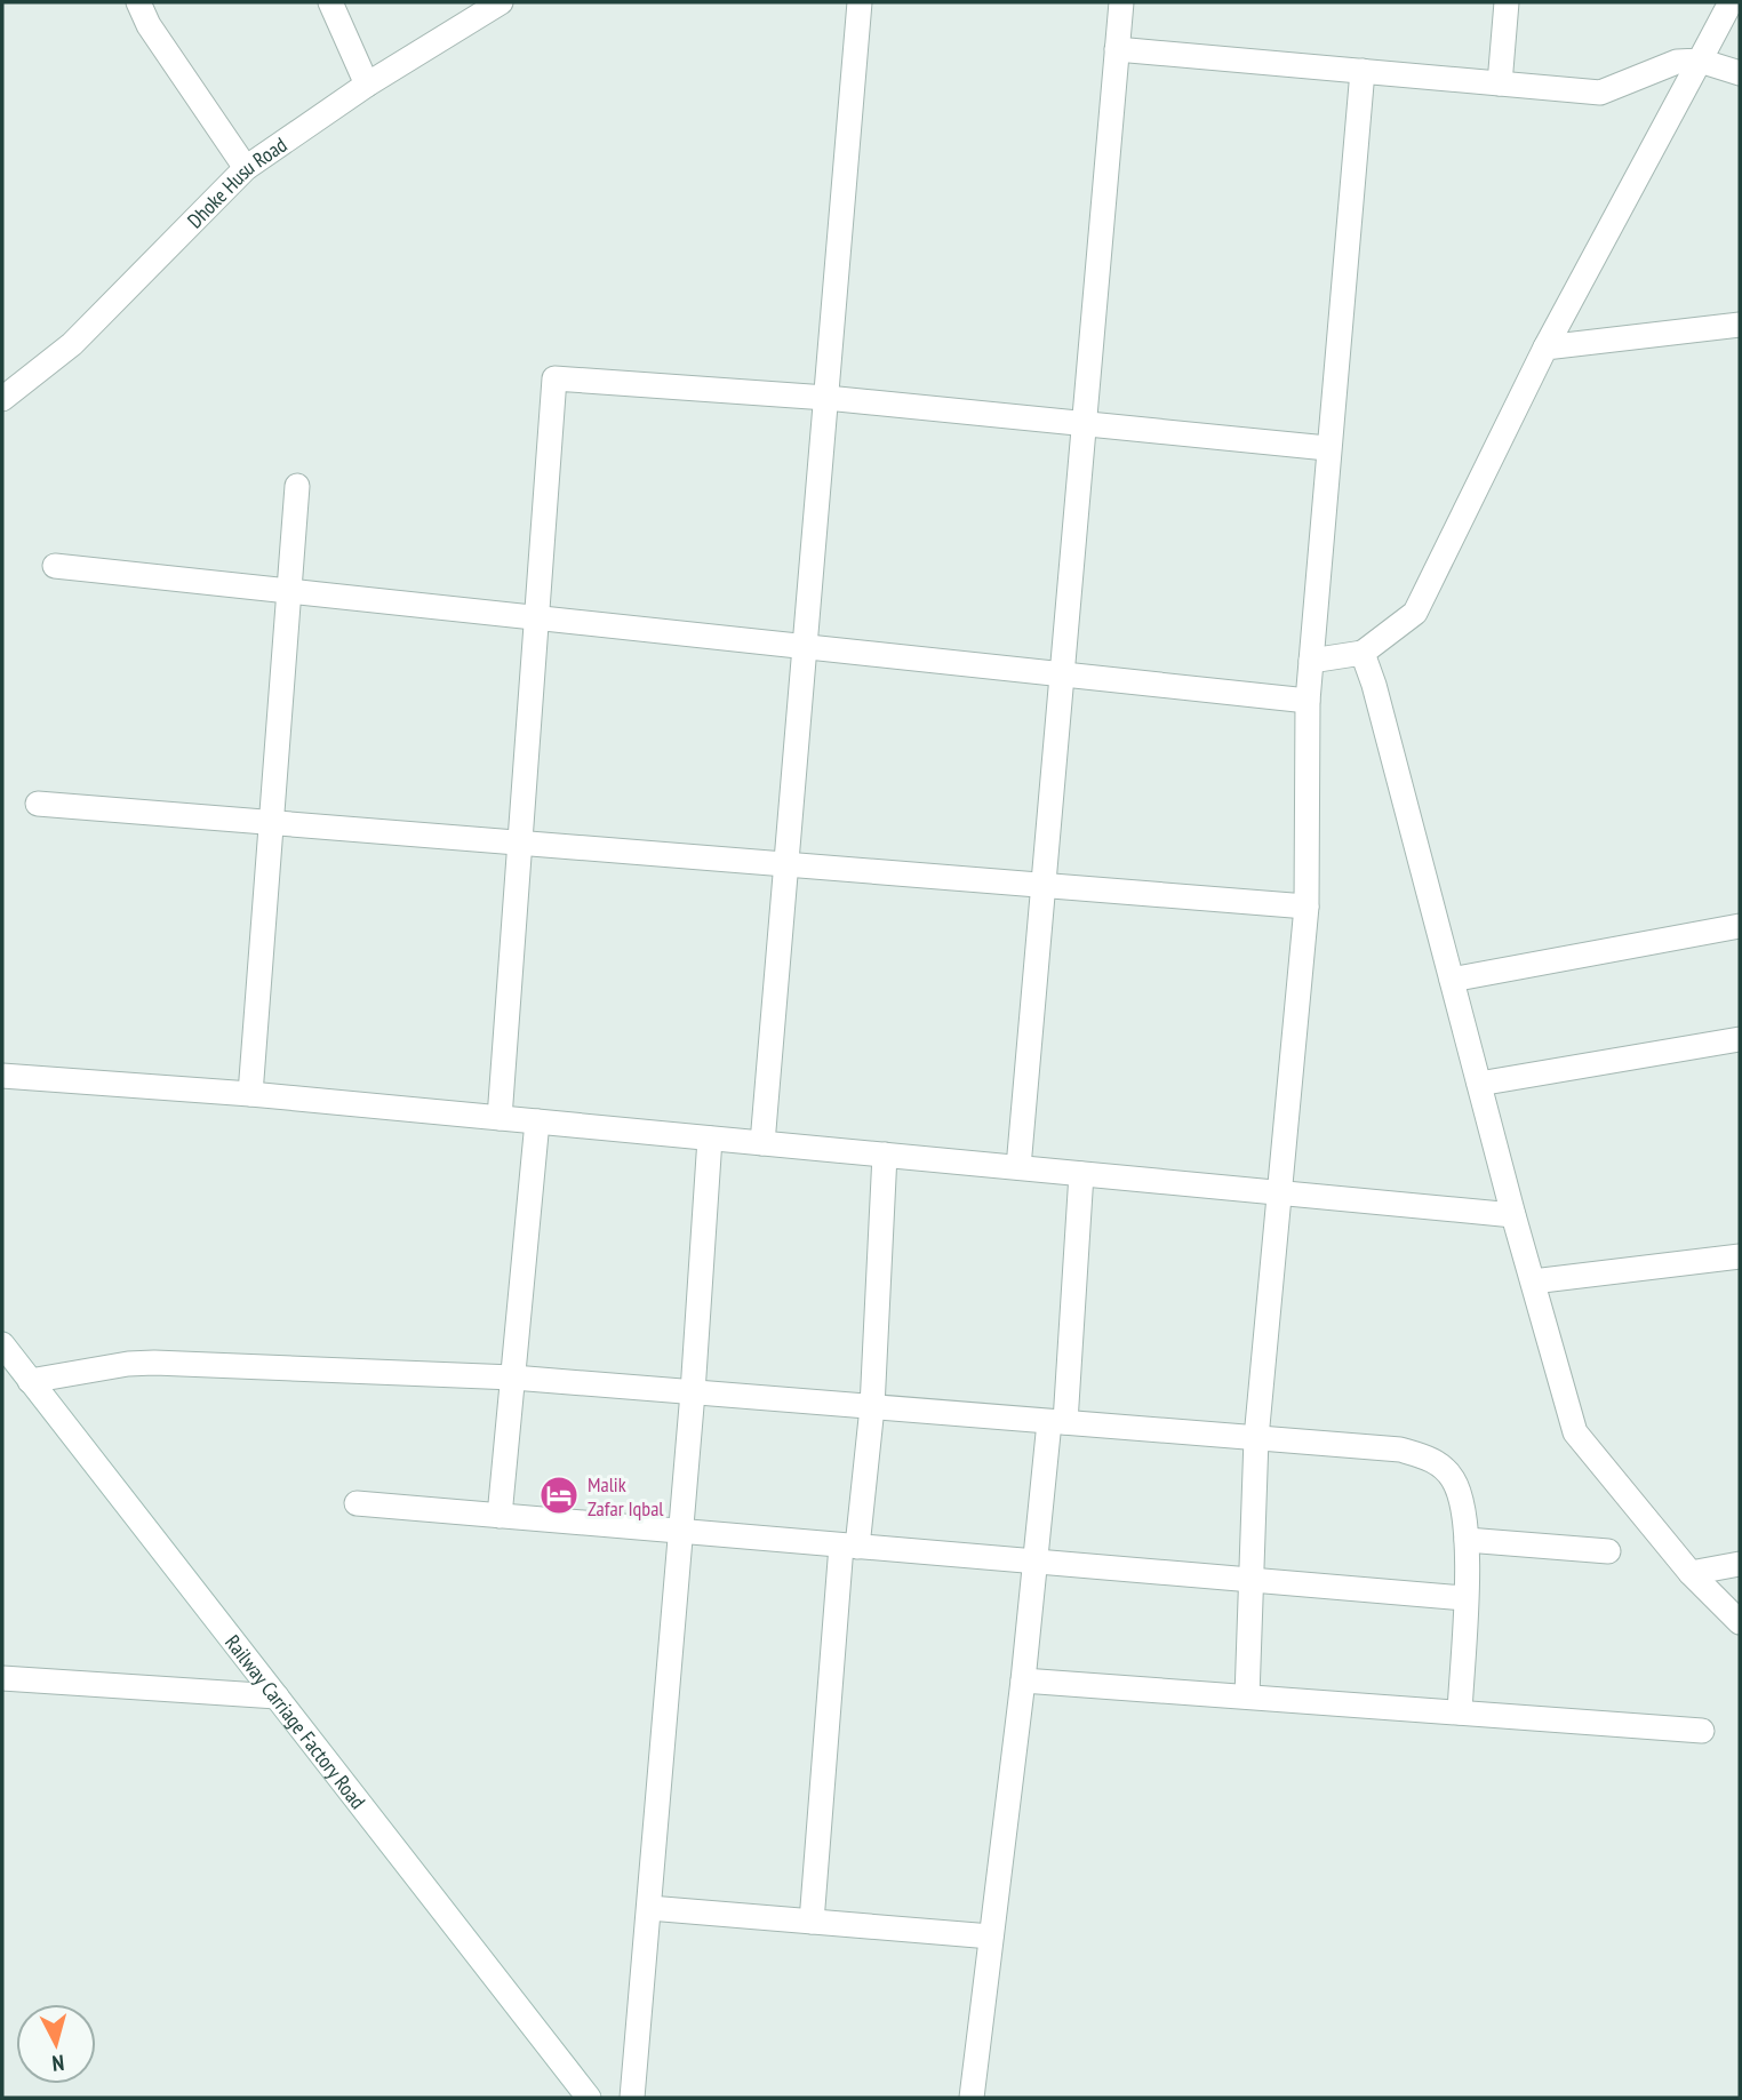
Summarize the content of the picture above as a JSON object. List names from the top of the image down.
{
  "streets": {
    "street": ["Dhoke Husu Road", "Railway Carriage Factory Road"]
  },
  "places": {
    "hotel": ["Malik Zafar Iqbal"]
  },
  "north": "bottom"
}
